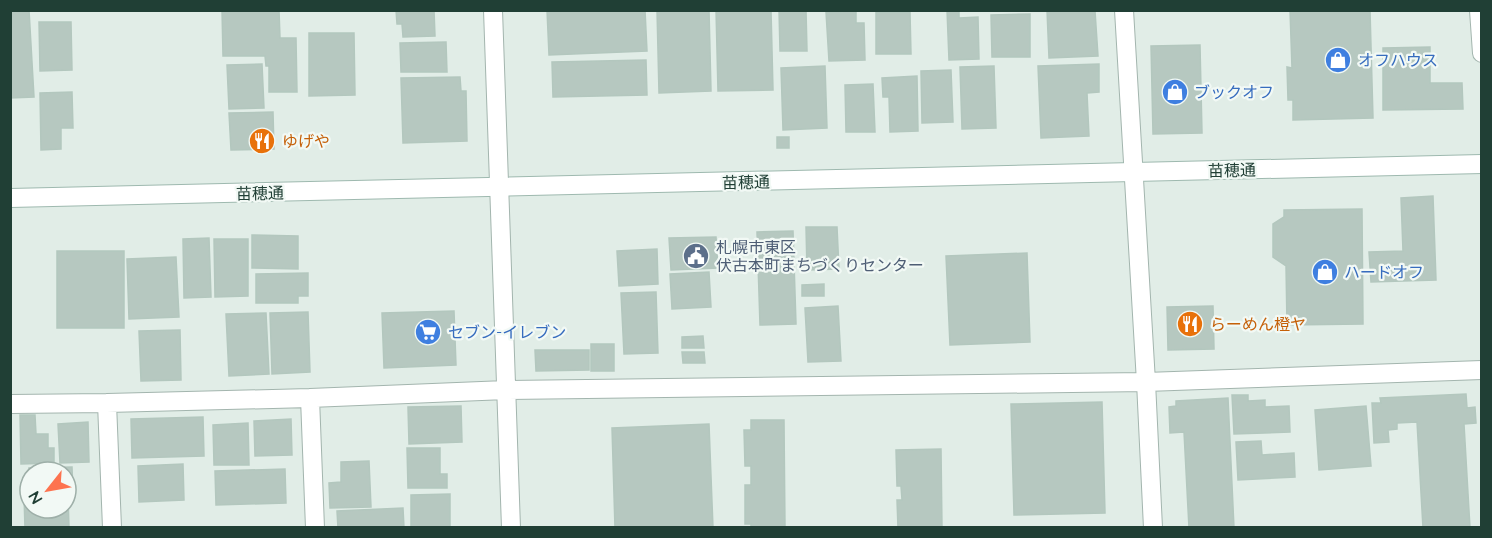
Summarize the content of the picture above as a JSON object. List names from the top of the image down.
{
  "streets": {
    "street": ["苗穂通"]
  },
  "places": {
    "shop": ["オフハウス", "ブックオフ", "ハードオフ"],
    "restaurant": ["ゆげや", "らーめん橙ヤ"],
    "public building": ["札幌市東区 伏古本町まちづくりセンター"],
    "supermarket": ["セブン-イレブン"]
  },
  "north": "bottom left"
}
